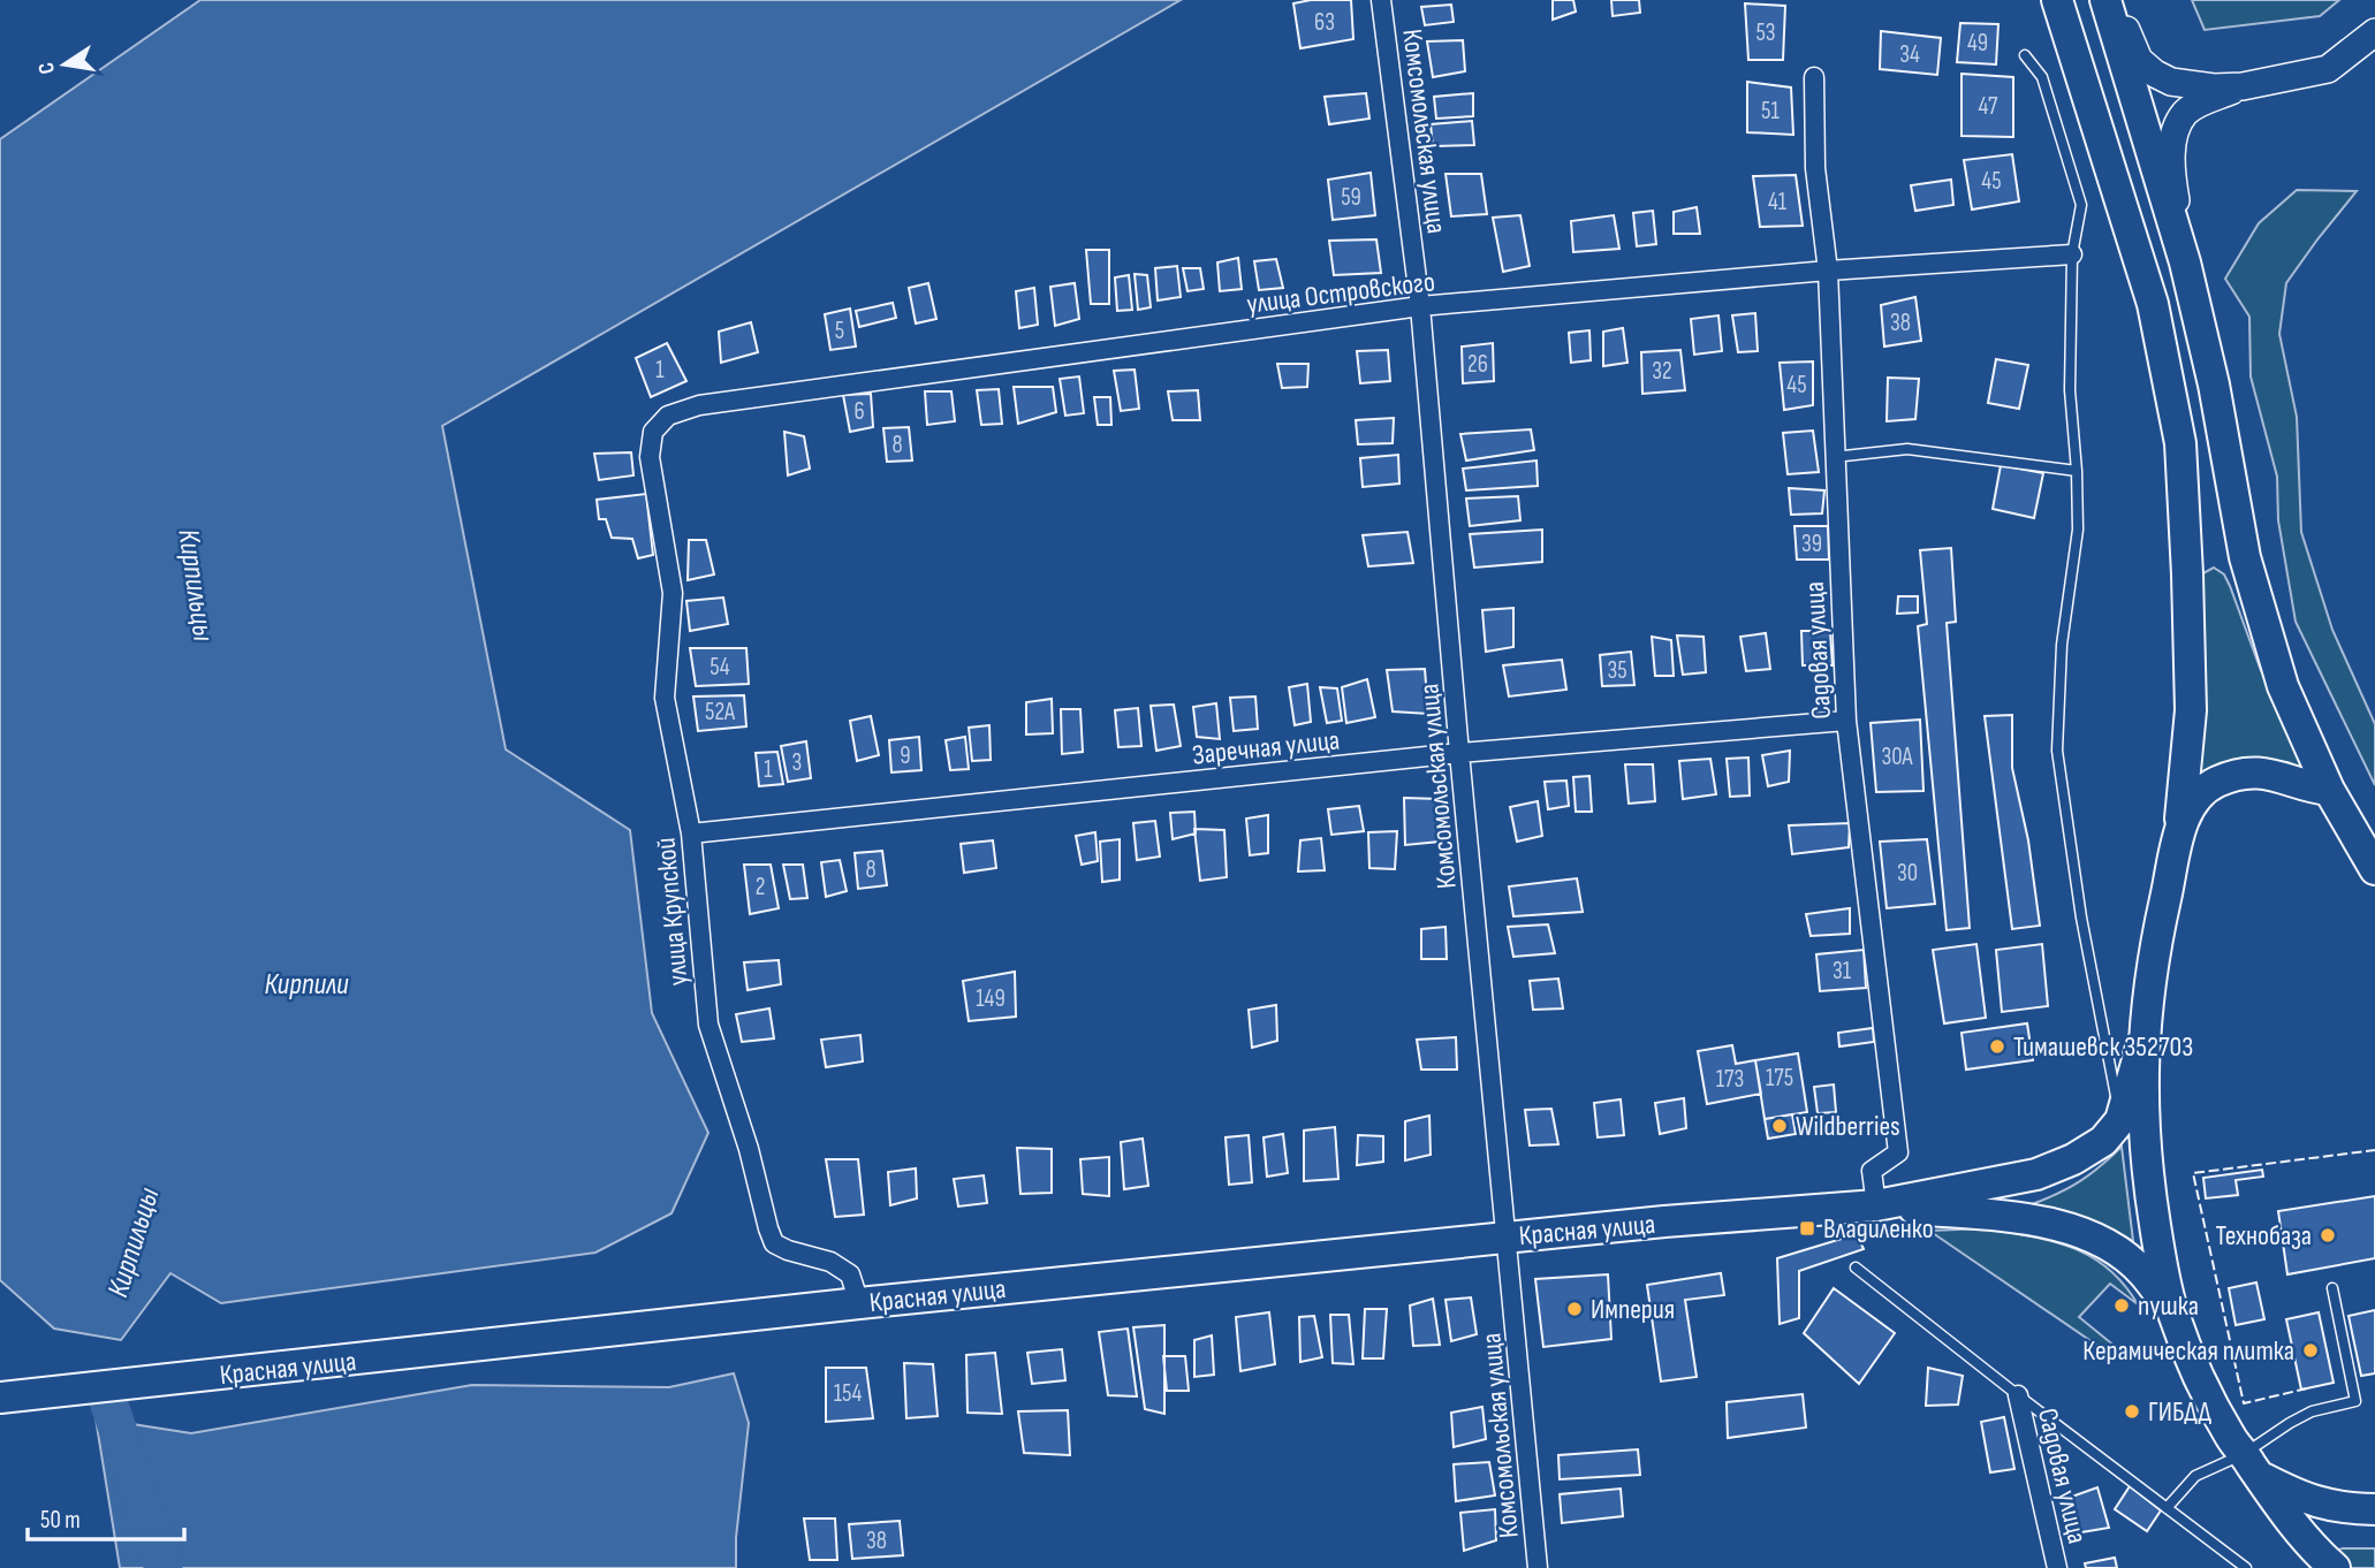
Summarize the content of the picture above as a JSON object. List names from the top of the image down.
{
  "streets": {
    "main road": ["Красная улица"],
    "street": [
      "Комсомольская улица",
      "улица Островского",
      "Садовая улица",
      "Заречная улица",
      "улица Крупской"
    ]
  },
  "crossings": [
    ["Комсомольская улица", "улица Островского"],
    ["Комсомольская улица", "Заречная улица"],
    ["Комсомольская улица", "Красная улица"],
    ["улица Островского", "Садовая улица"],
    ["улица Островского", "улица Крупской"],
    ["Садовая улица", "Заречная улица"],
    ["Садовая улица", "Красная улица"],
    ["Заречная улица", "улица Крупской"],
    ["улица Крупской", "Красная улица"]
  ],
  "water": ["Кирпильцы", "Кирпили"],
  "places": {
    "other": [
      "Тимашевск 352703",
      "Wildberries",
      "Технобаза",
      "пушка",
      "Империя",
      "Керамическая плитка",
      "ГИБДД"
    ],
    "transit": ["Владиленко"]
  },
  "house_numbers": [
    "63",
    "53",
    "49",
    "34",
    "47",
    "51",
    "45",
    "59",
    "41",
    "38",
    "5",
    "26",
    "1",
    "32",
    "45",
    "6",
    "8",
    "39",
    "54",
    "35",
    "52А",
    "9",
    "30А",
    "3",
    "1",
    "8",
    "30",
    "2",
    "31",
    "149",
    "175",
    "173",
    "154",
    "38"
  ],
  "scale_bar": "50 m",
  "north": "left"
}
